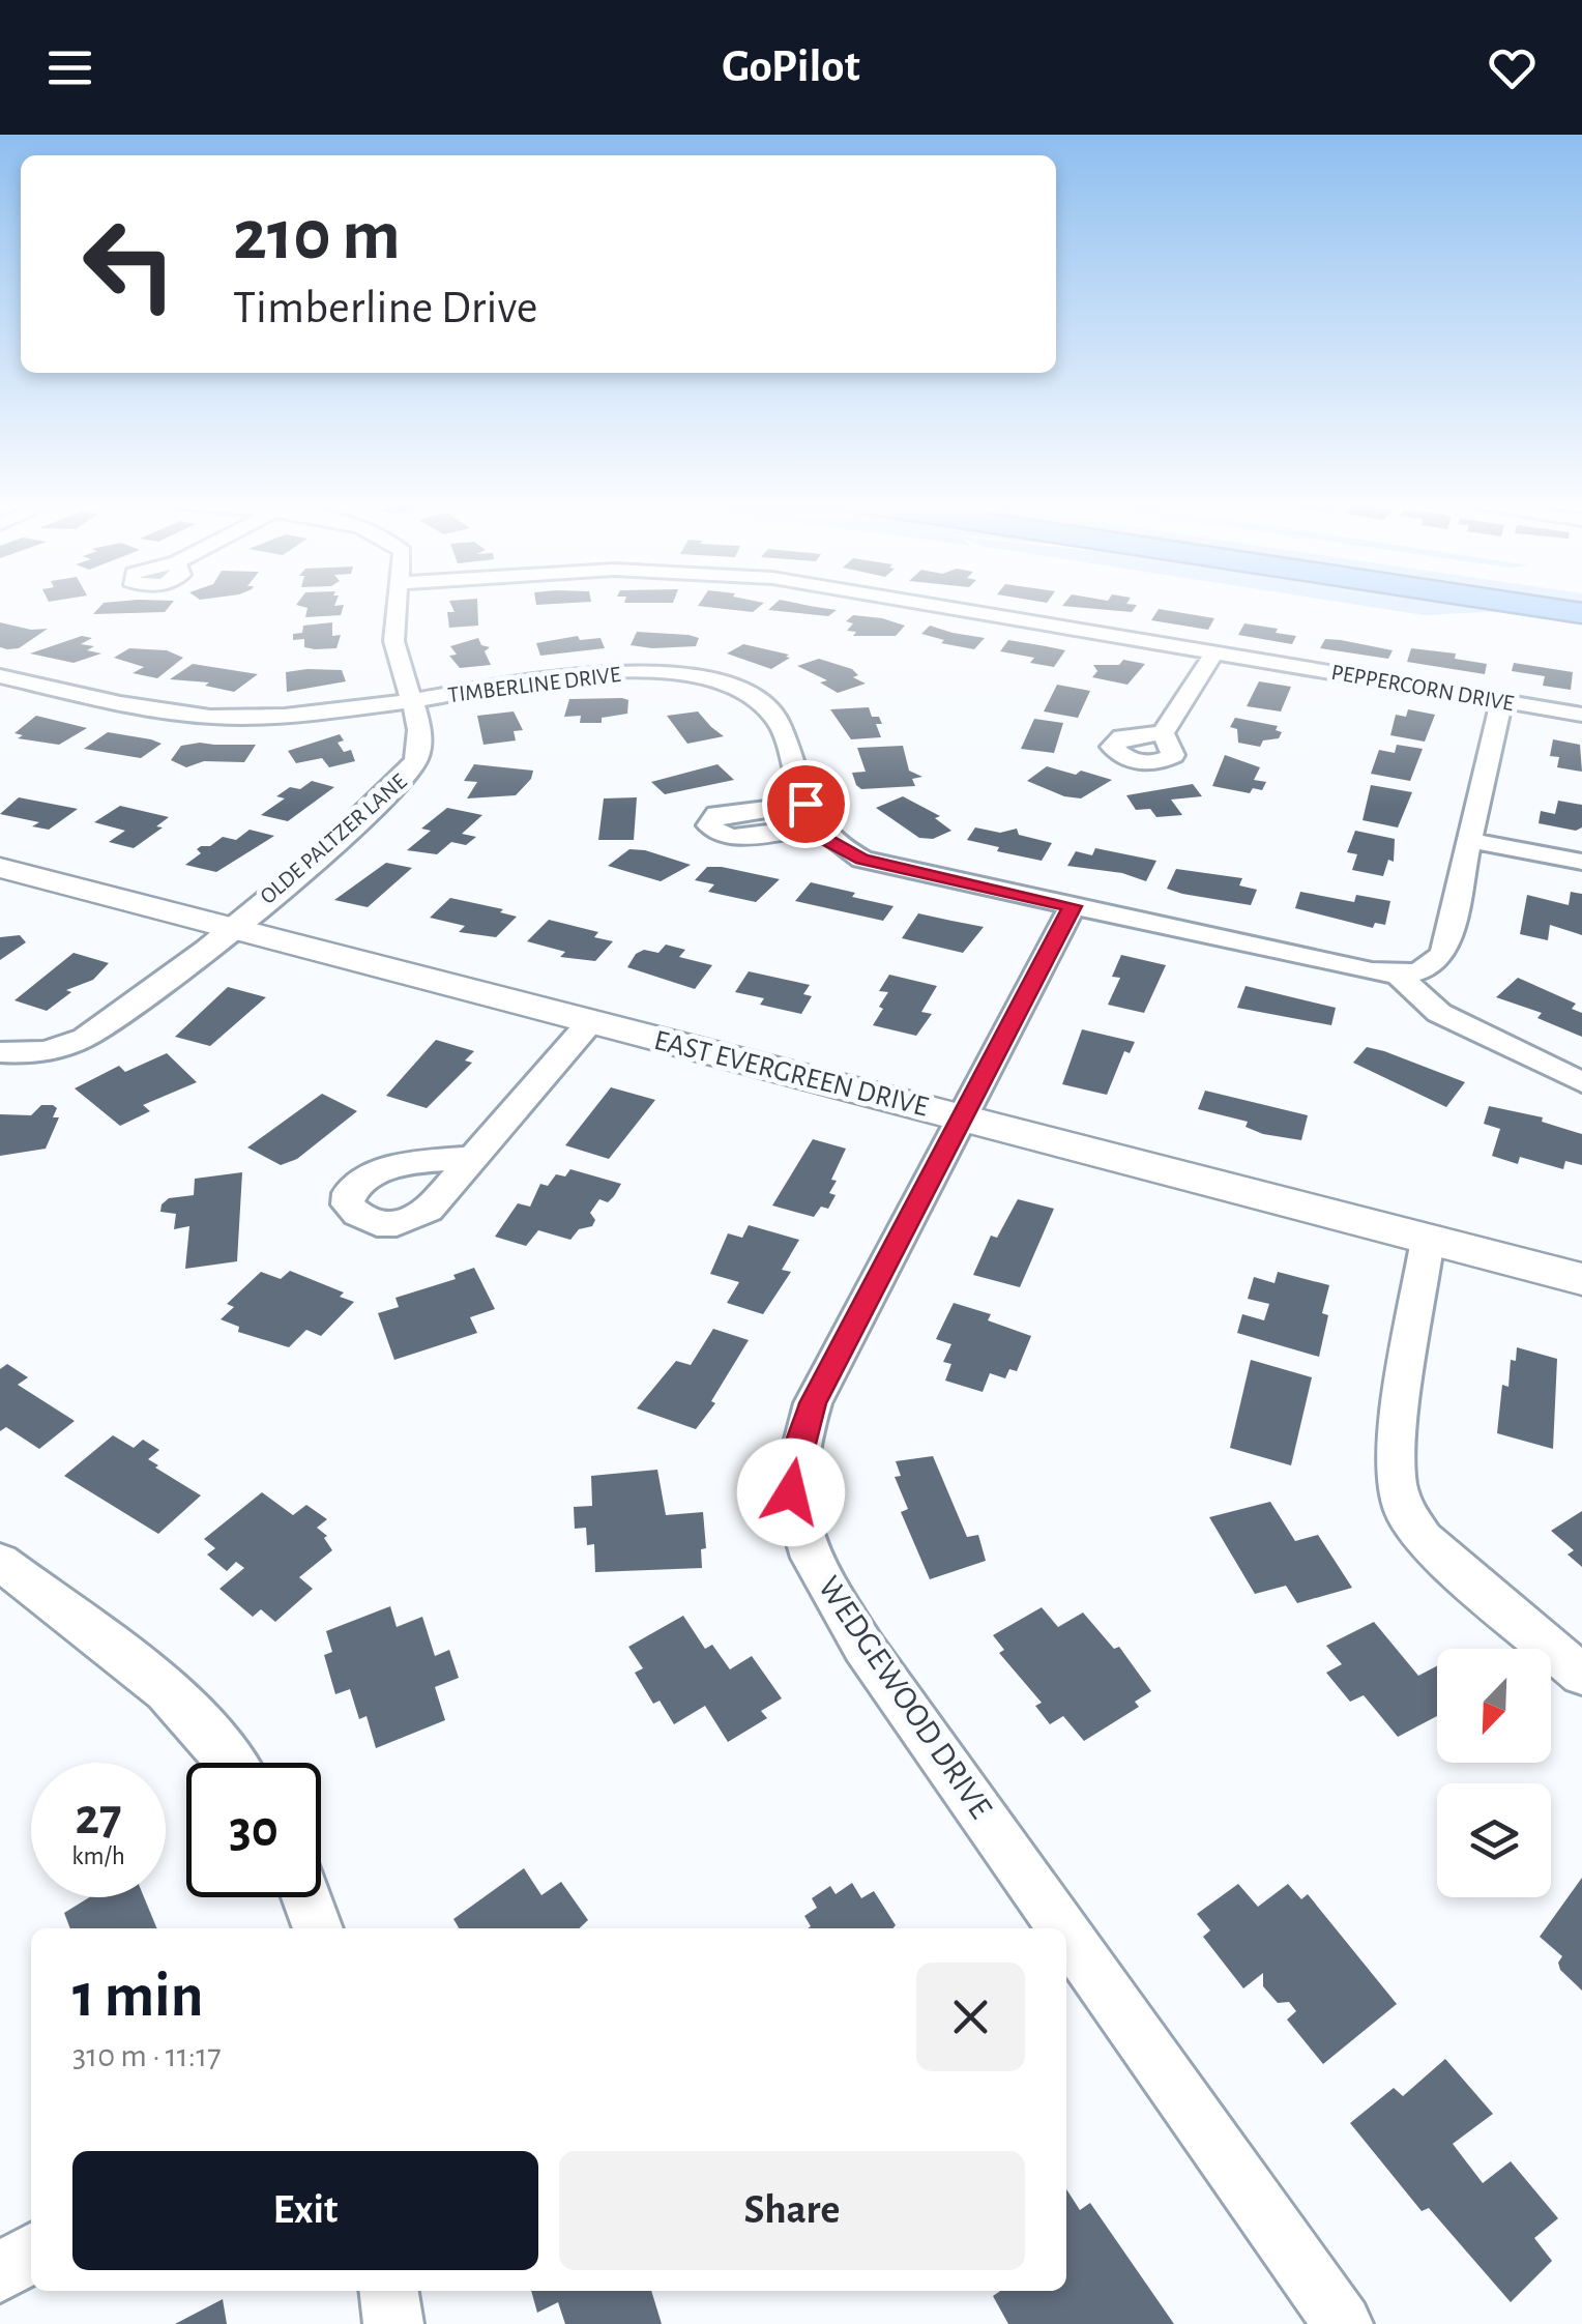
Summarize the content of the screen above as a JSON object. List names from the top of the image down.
{
  "streets": {
    "street": [
      "TIMBERLINE DRIVE",
      "PEPPERCORN DRIVE",
      "OLDE PALTZER LANE",
      "EAST EVERGREEN DRIVE",
      "WEDGEWOOD DRIVE"
    ]
  },
  "crossings": [
    ["TIMBERLINE DRIVE", "OLDE PALTZER LANE"],
    ["TIMBERLINE DRIVE", "WEDGEWOOD DRIVE"],
    ["OLDE PALTZER LANE", "EAST EVERGREEN DRIVE"],
    ["EAST EVERGREEN DRIVE", "WEDGEWOOD DRIVE"]
  ],
  "north": "bottom left",
  "page": {
    "header": "GoPilot",
    "turn": ["210 m", "Timberline Drive"],
    "speed": "27 km/h",
    "limit": "30",
    "heading": ["1 min", "310 m · 11:17"],
    "buttons": ["Exit", "Share"]
  }
}
